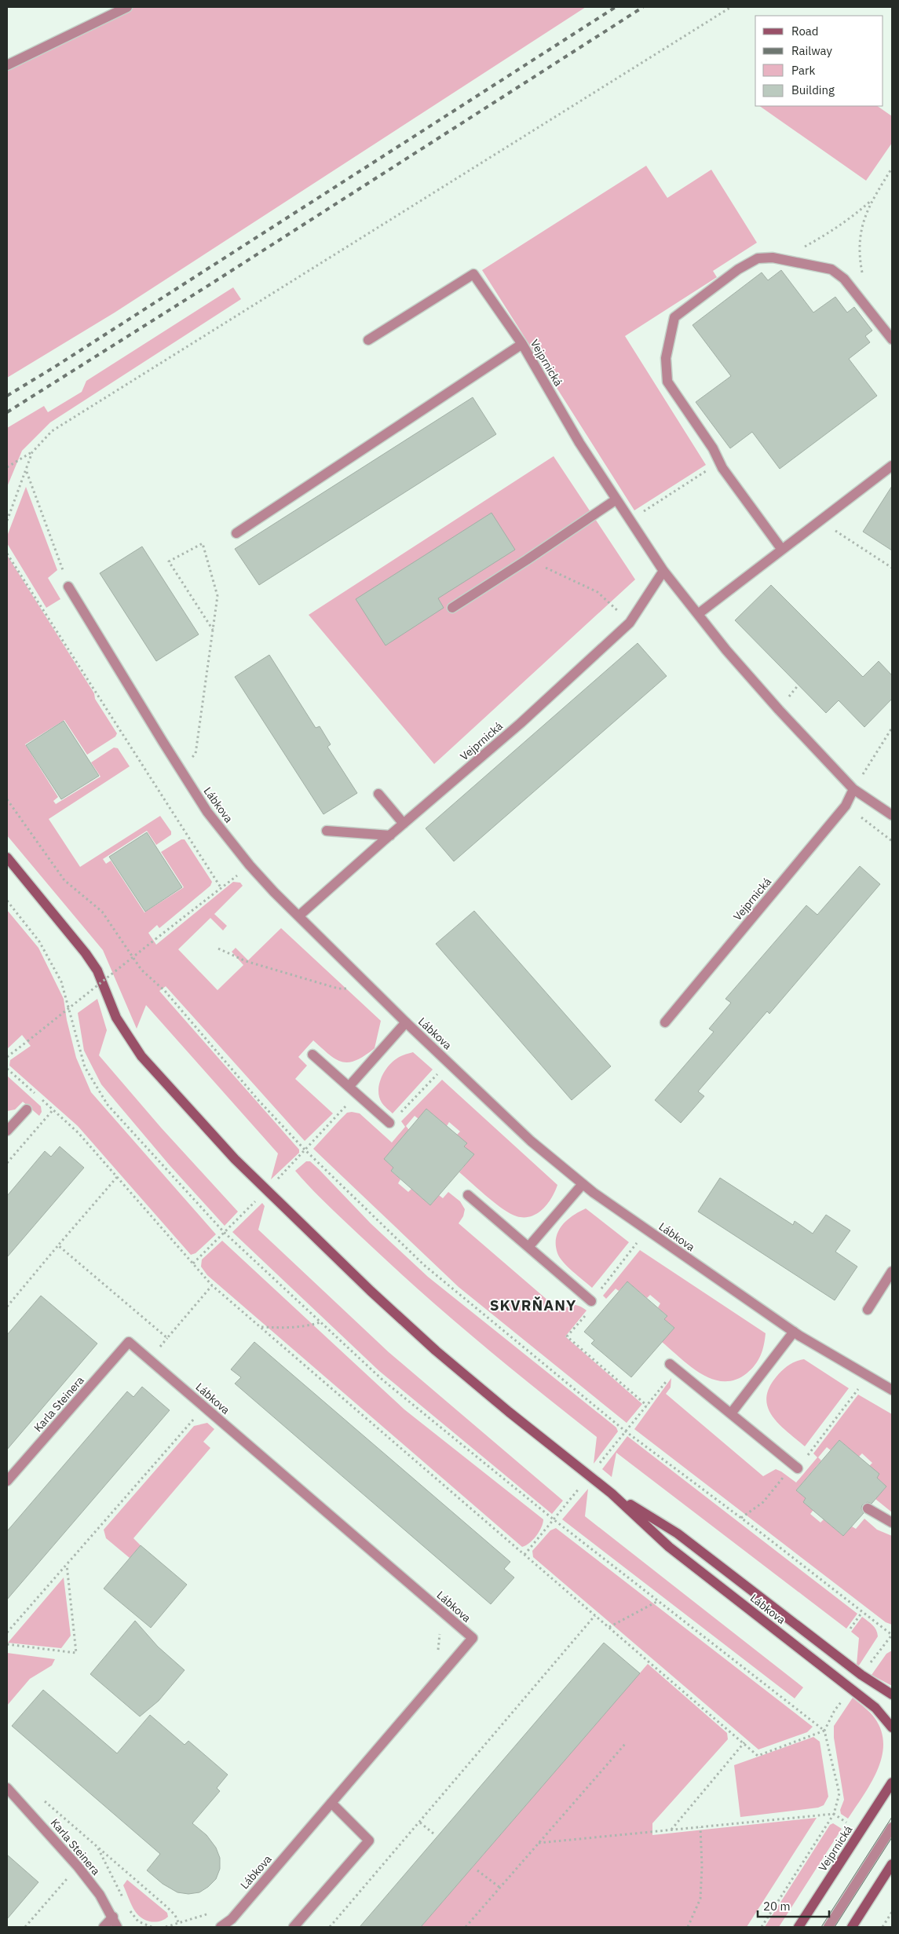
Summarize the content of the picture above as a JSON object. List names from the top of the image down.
{
  "streets": {
    "street": ["Vejprnická", "Lábkova", "Karla Steinera"]
  },
  "crossings": [
    ["Vejprnická", "Lábkova"],
    ["Lábkova", "Karla Steinera"]
  ],
  "districts": ["SKVRŇANY"],
  "legend": [
    "Road",
    "Railway",
    "Park",
    "Building"
  ],
  "scale_bar": "20 m"
}
